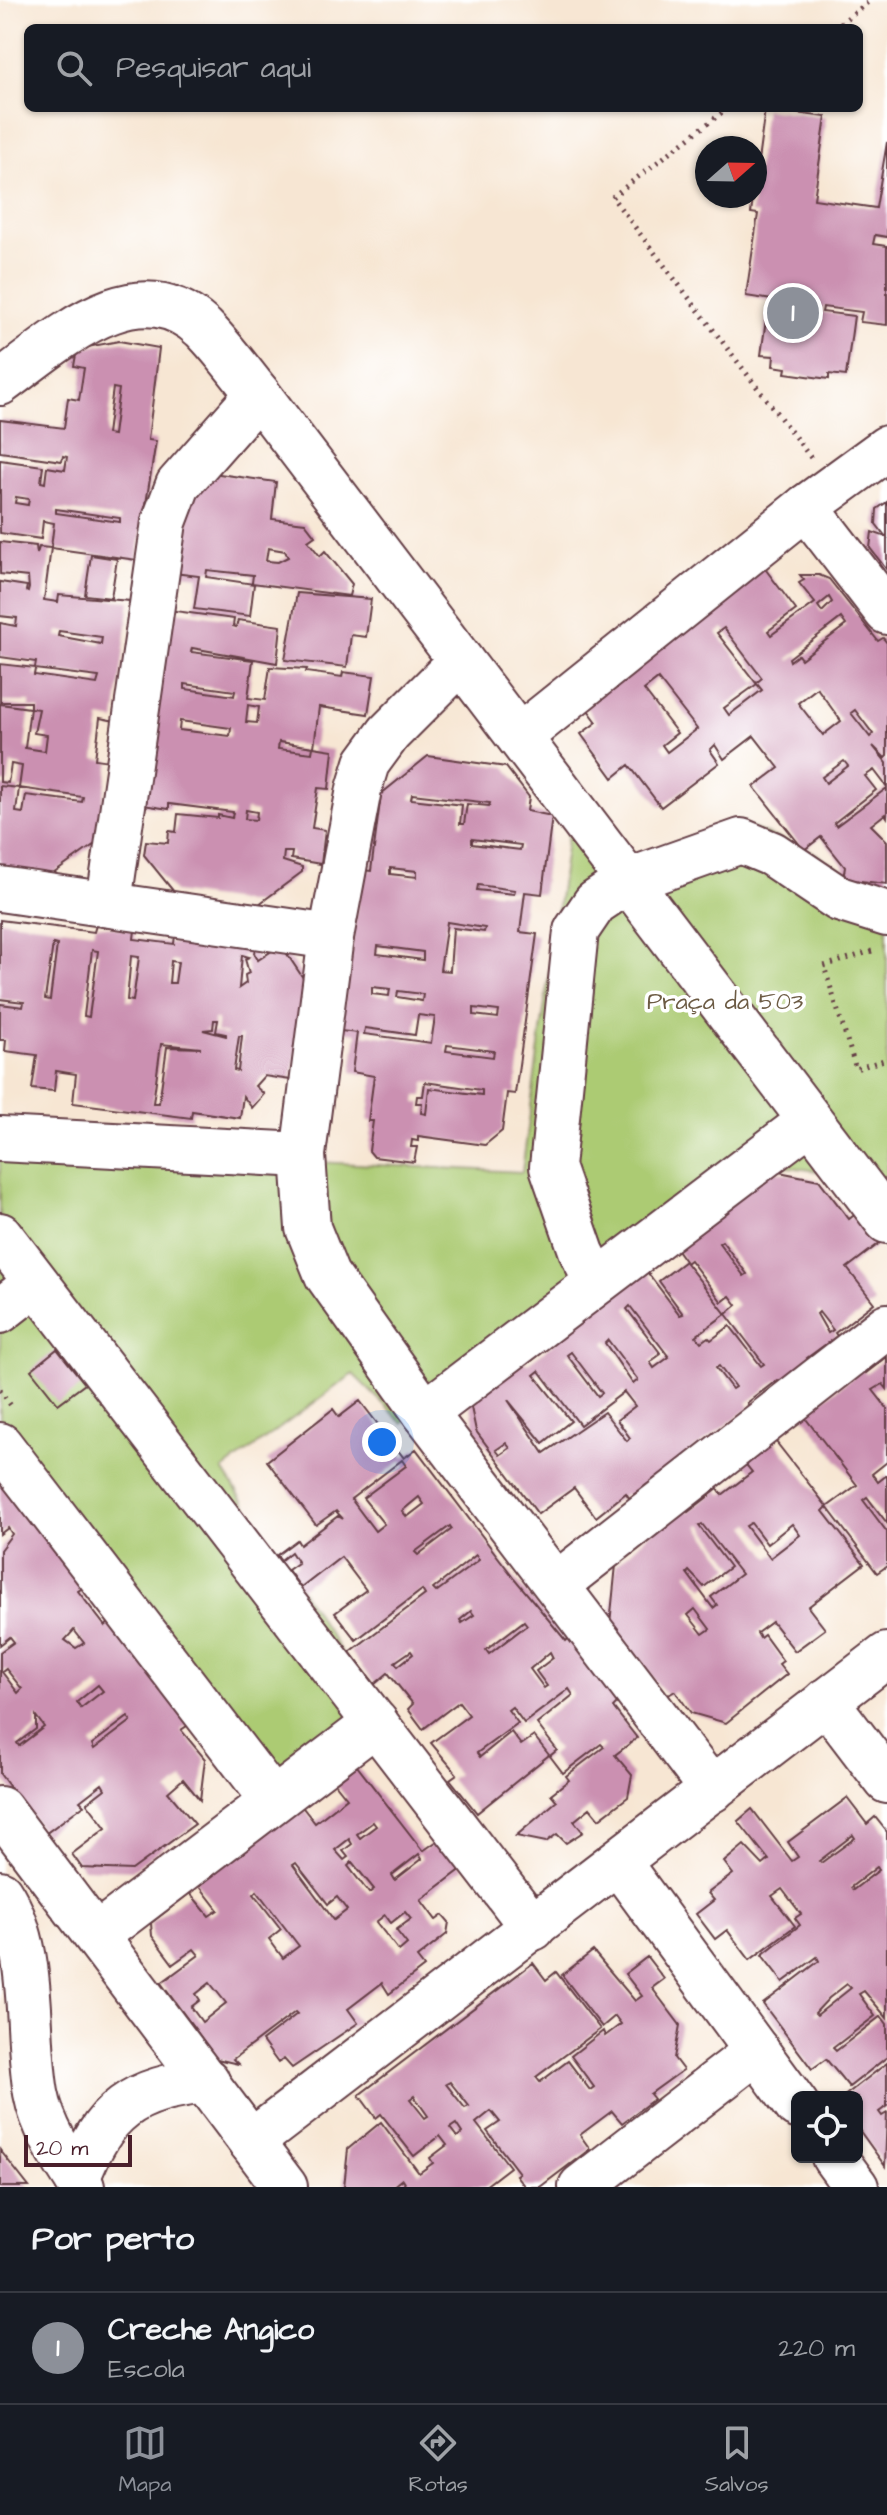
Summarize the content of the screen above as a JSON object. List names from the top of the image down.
{
  "parks": ["Praça da 503"],
  "scale_bar": "20 m",
  "north": "right",
  "page": {
    "search": "Pesquisar aqui",
    "pins": "1",
    "scale": "20 m",
    "heading": "Por perto",
    "list": [
      {
        "mark": "1",
        "name": "Creche Angico",
        "note": "Escola",
        "value": "220 m"
      }
    ],
    "nav": ["Mapa", "Rotas", "Salvos"]
  }
}
